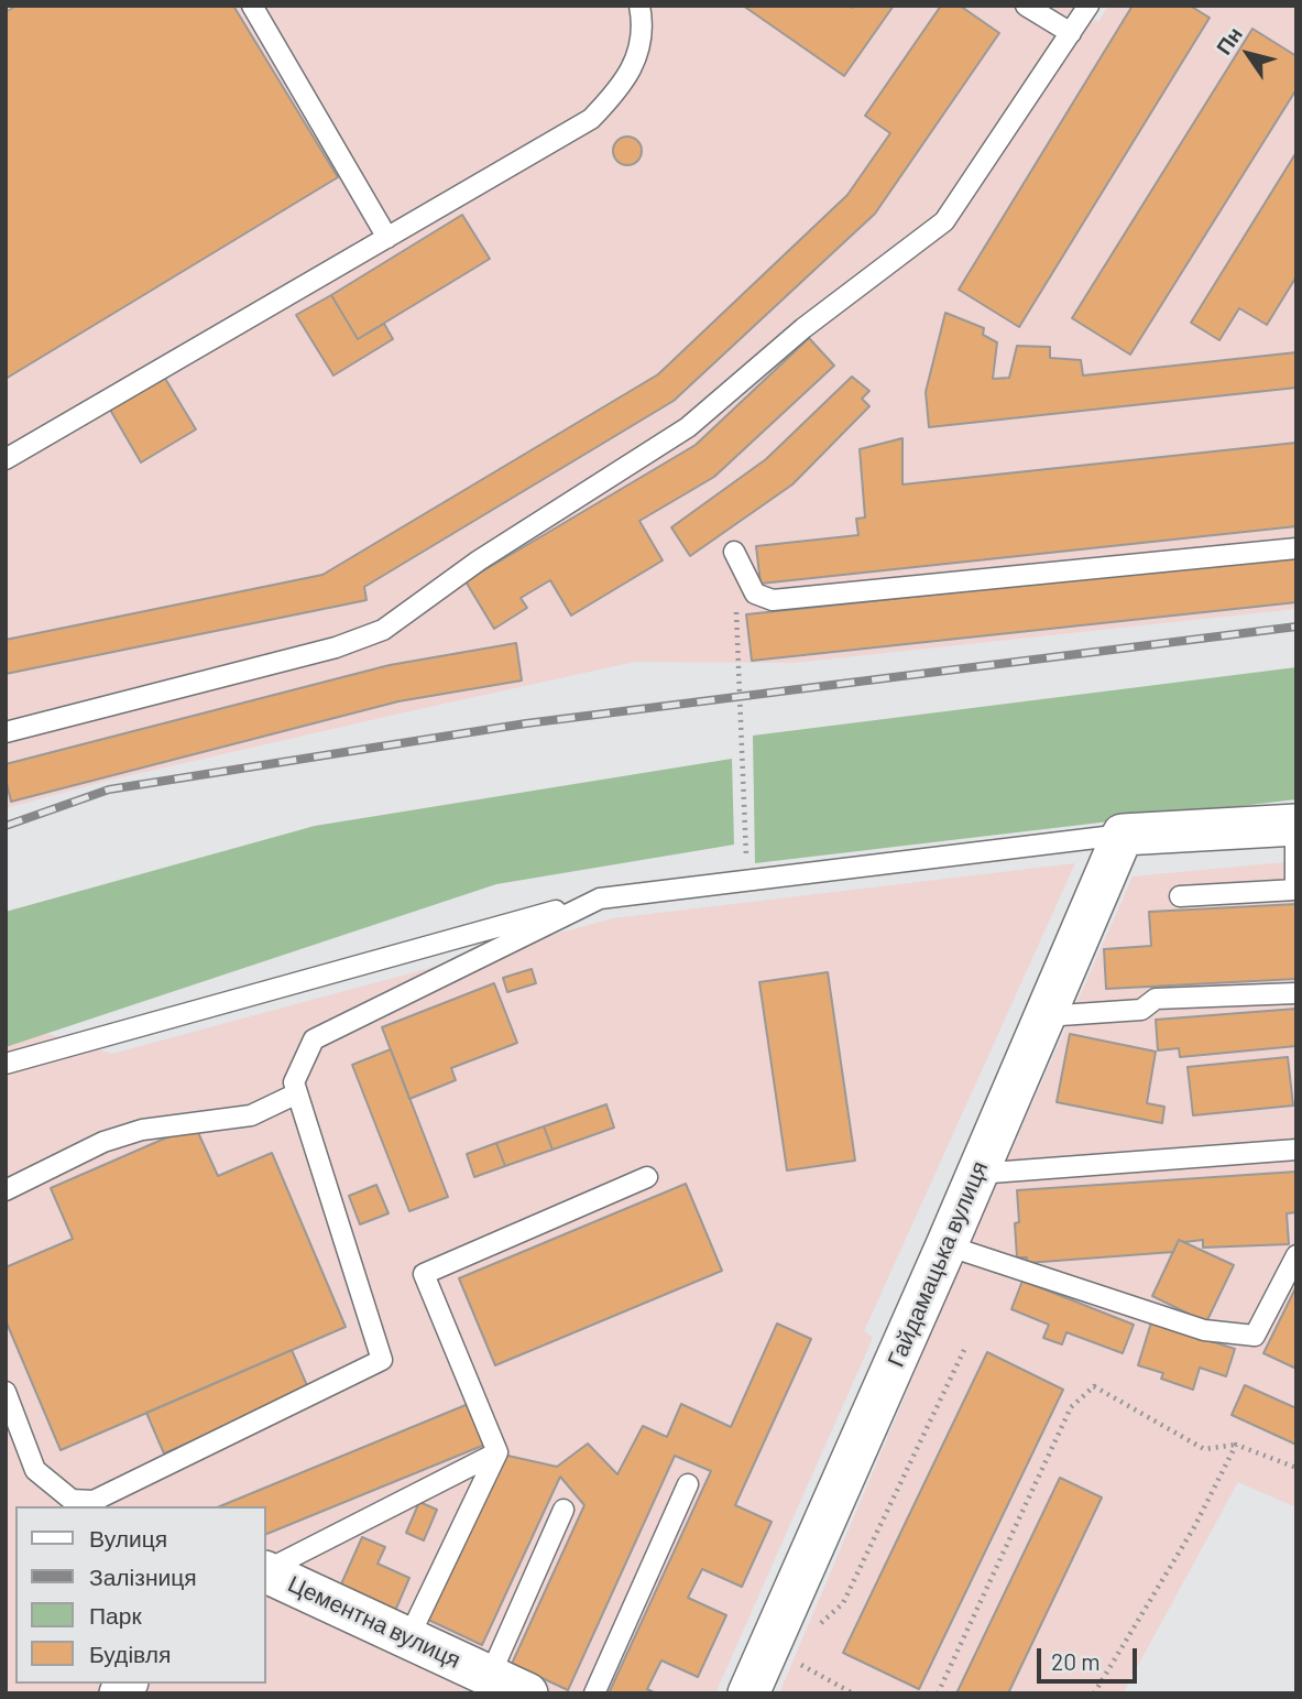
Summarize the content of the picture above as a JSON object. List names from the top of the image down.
{
  "streets": {
    "street": ["Гайдамацька вулиця", "Цементна вулиця"]
  },
  "legend": [
    "Вулиця",
    "Залізниця",
    "Парк",
    "Будівля"
  ],
  "scale_bar": "20 m",
  "north": "top left"
}
